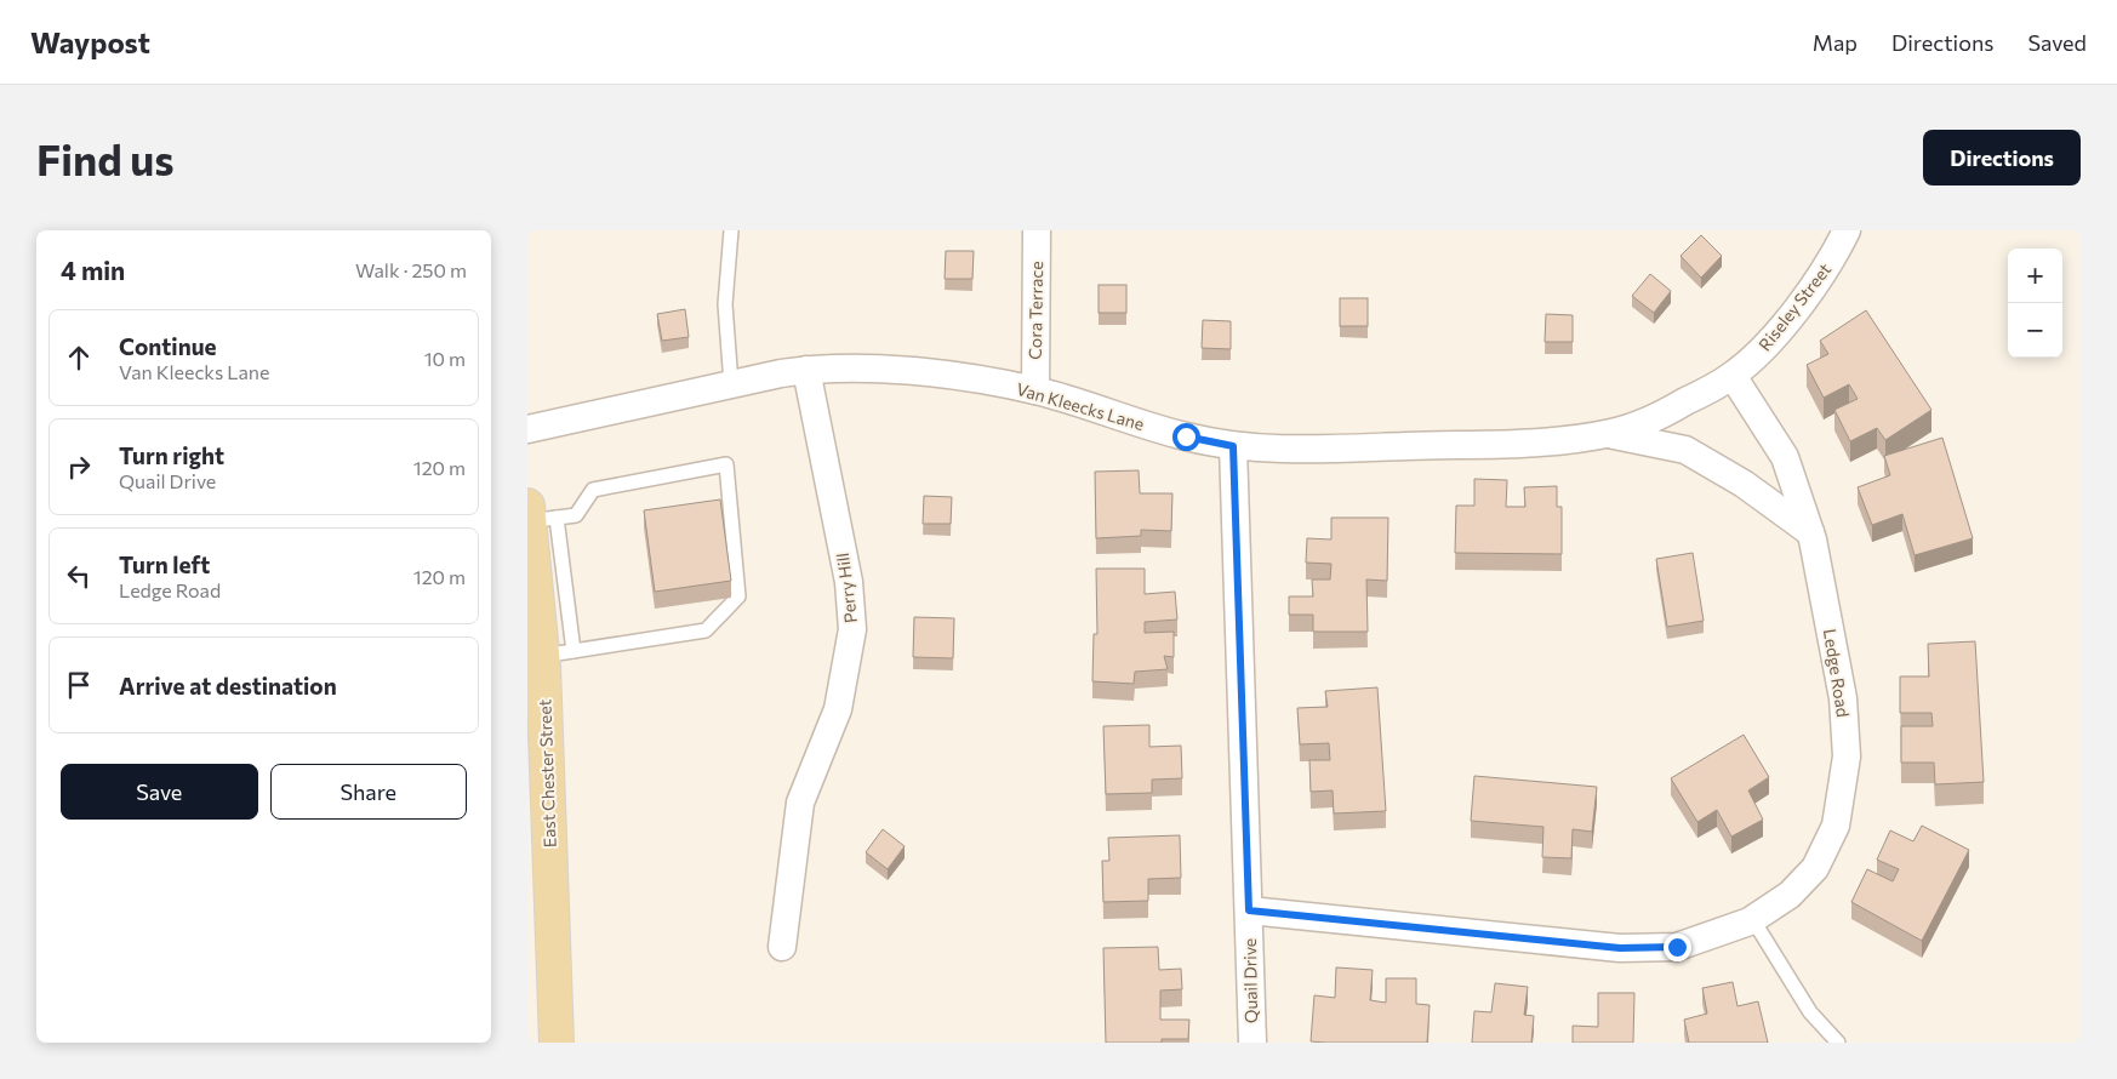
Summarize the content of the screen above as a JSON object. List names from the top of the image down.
{
  "streets": {
    "main road": ["East Chester Street"],
    "street": [
      "Riseley Street",
      "Cora Terrace",
      "Van Kleecks Lane",
      "Perry Hill",
      "Ledge Road",
      "Quail Drive"
    ]
  },
  "crossings": [
    ["Riseley Street", "Van Kleecks Lane"],
    ["Riseley Street", "Ledge Road"],
    ["Cora Terrace", "Van Kleecks Lane"],
    ["Van Kleecks Lane", "Perry Hill"],
    ["Van Kleecks Lane", "Ledge Road"],
    ["Van Kleecks Lane", "Quail Drive"],
    ["Ledge Road", "Quail Drive"]
  ],
  "page": {
    "header": "Waypost",
    "nav": ["Map", "Directions", "Saved"],
    "buttons": [
      "Directions",
      ["Save", "Share"]
    ],
    "title": "Find us",
    "heading": ["4 min", "Walk · 250 m"],
    "map_buttons": ["+", "−"],
    "list": [
      ["Continue", "Van Kleecks Lane", "10 m"],
      ["Turn right", "Quail Drive", "120 m"],
      ["Turn left", "Ledge Road", "120 m"],
      "Arrive at destination"
    ]
  }
}
